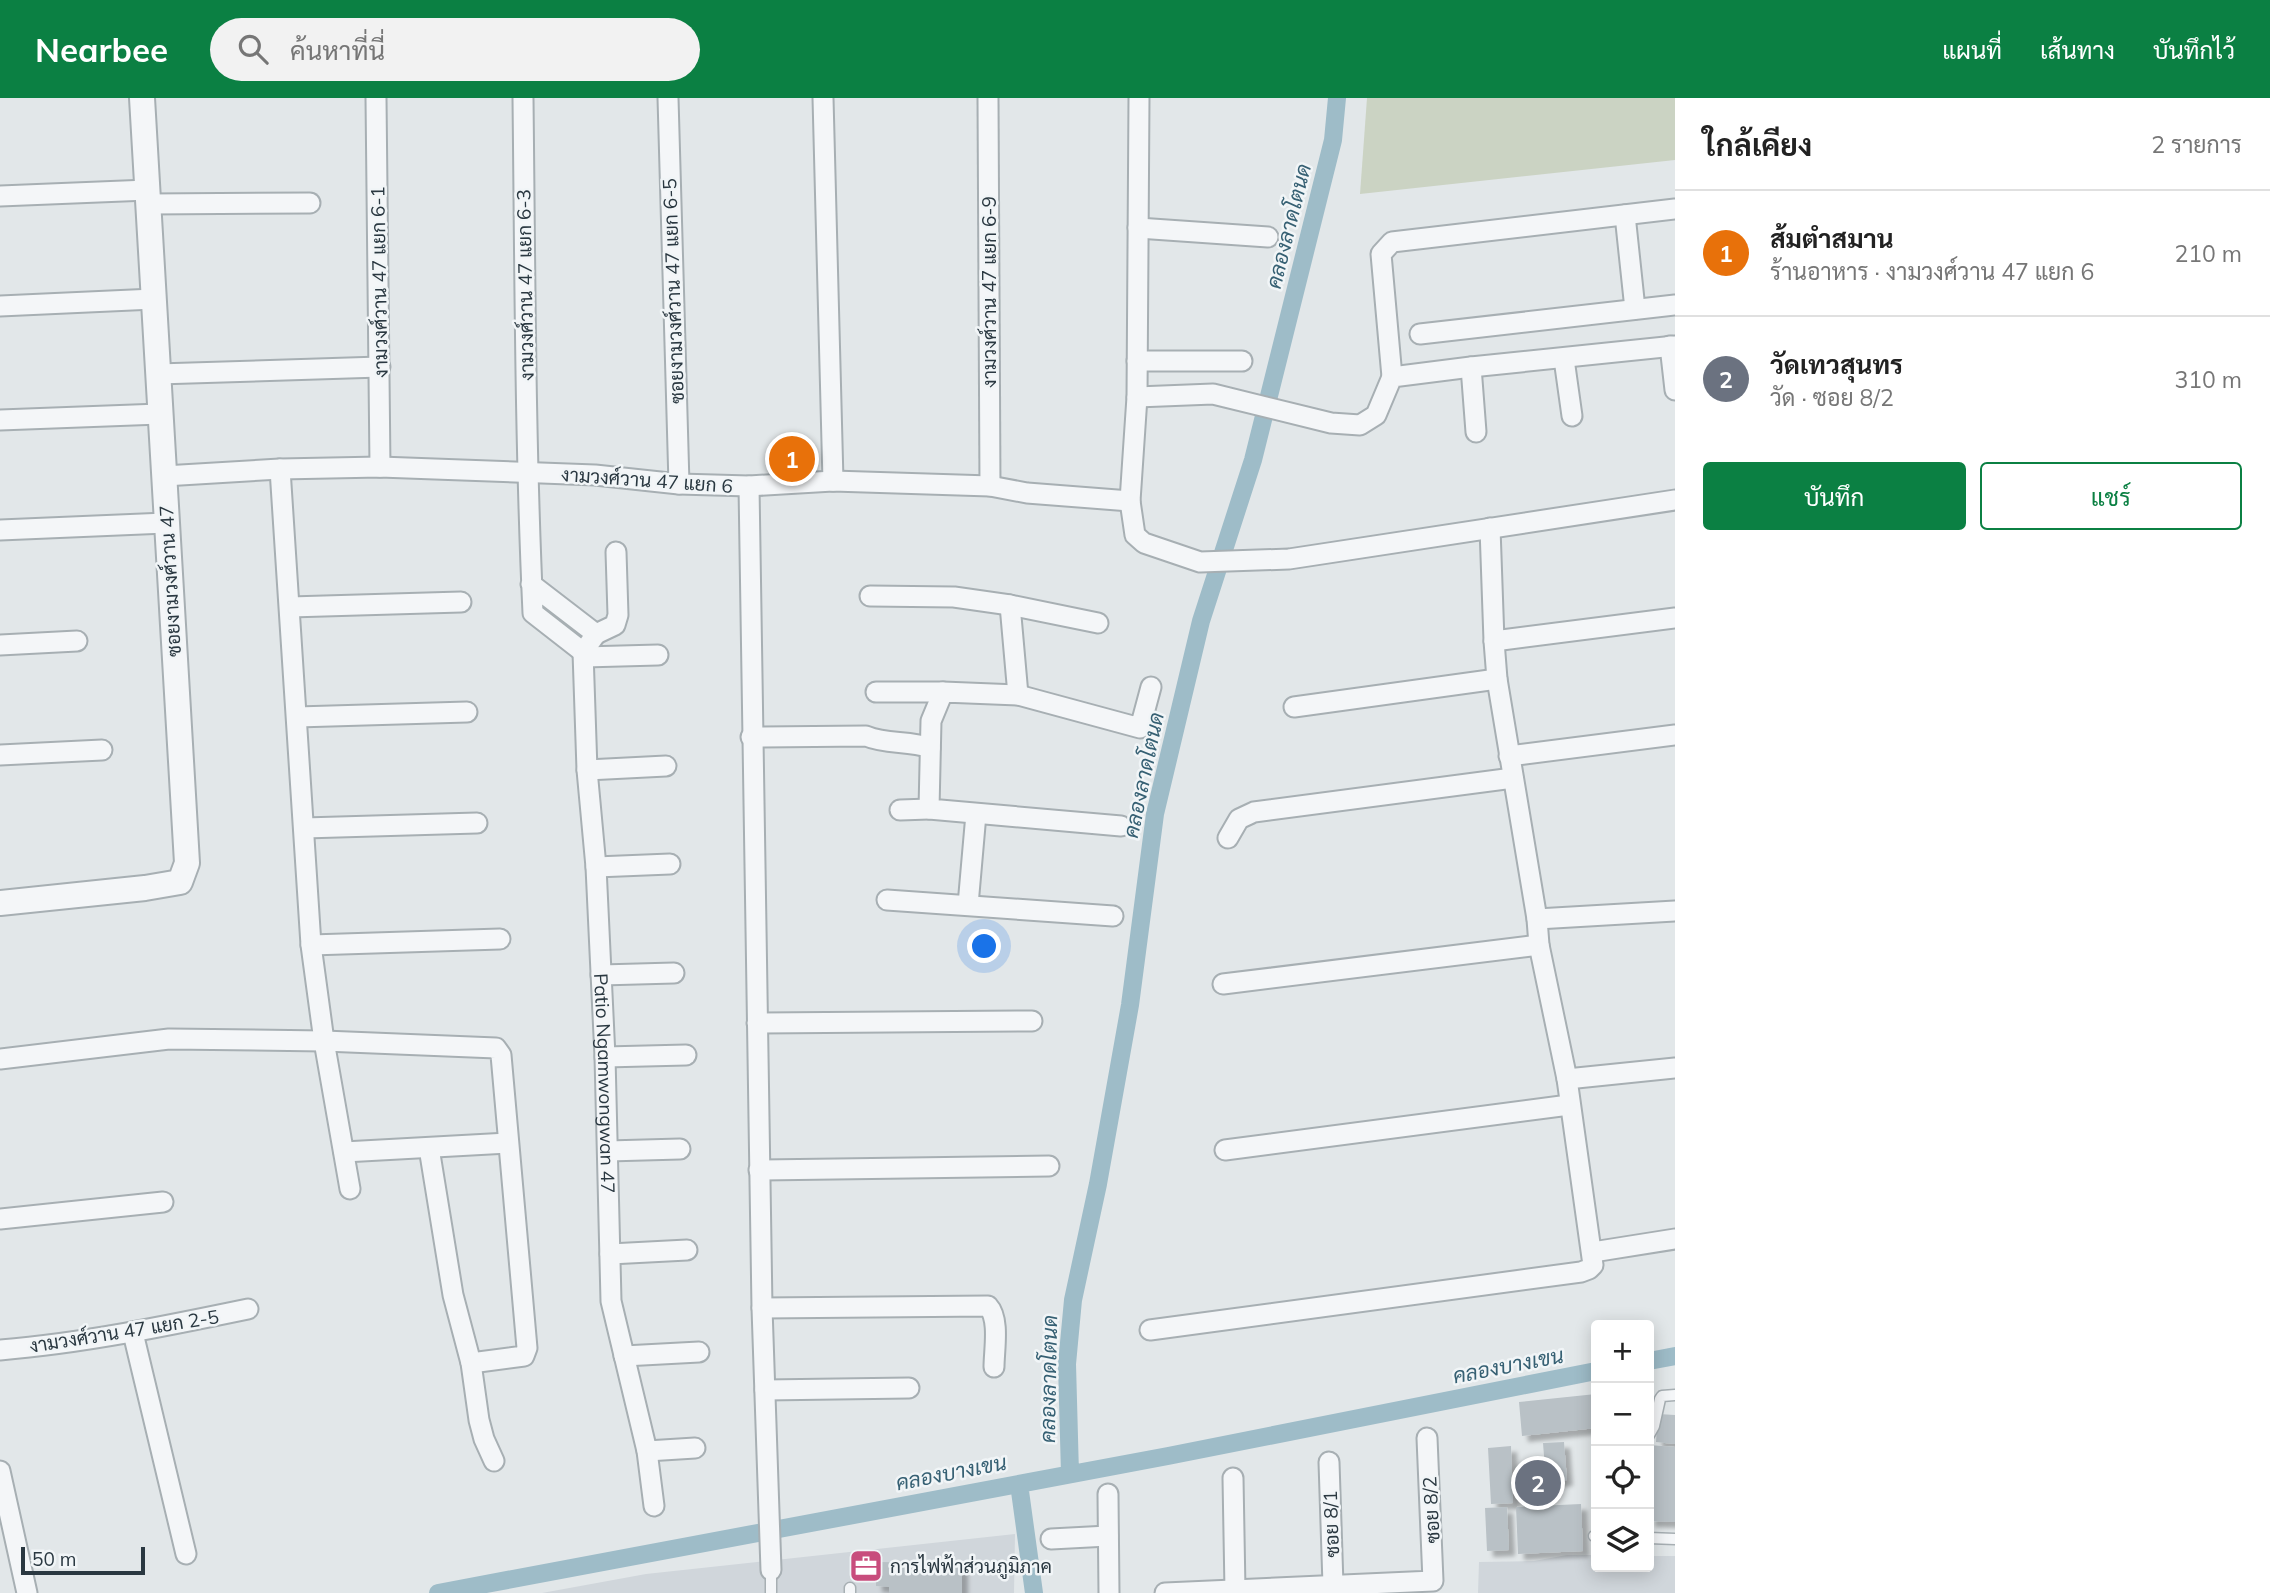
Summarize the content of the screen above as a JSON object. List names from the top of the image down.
{
  "streets": {
    "street": [
      "งามวงศ์วาน 47 แยก 6-1",
      "งามวงศ์วาน 47 แยก 6-3",
      "ซอยงามวงศ์วาน 47 แยก 6-5",
      "งามวงศ์วาน 47 แยก 6-9",
      "งามวงศ์วาน 47 แยก 6",
      "ซอยงามวงศ์วาน 47",
      "Patio Ngamwongwan 47",
      "งามวงศ์วาน 47 แยก 2-5",
      "ซอย 8/2",
      "ซอย 8/1"
    ]
  },
  "crossings": [
    ["งามวงศ์วาน 47 แยก 6-1", "งามวงศ์วาน 47 แยก 6"],
    ["งามวงศ์วาน 47 แยก 6-3", "งามวงศ์วาน 47 แยก 6"],
    ["งามวงศ์วาน 47 แยก 6-3", "Patio Ngamwongwan 47"],
    ["ซอยงามวงศ์วาน 47 แยก 6-5", "งามวงศ์วาน 47 แยก 6"],
    ["งามวงศ์วาน 47 แยก 6-9", "งามวงศ์วาน 47 แยก 6"],
    ["งามวงศ์วาน 47 แยก 6", "ซอยงามวงศ์วาน 47"],
    ["ซอย 8/2", "ซอย 8/1"]
  ],
  "water": ["คลองลาดโตนด", "คลองบางเขน"],
  "places": {
    "office": ["การไฟฟ้าส่วนภูมิภาค"]
  },
  "scale_bar": "50 m",
  "page": {
    "header": "Nearbee",
    "search": "ค้นหาที่นี่",
    "nav": ["แผนที่", "เส้นทาง", "บันทึกไว้"],
    "heading": ["ใกล้เคียง", "2 รายการ"],
    "list": [
      {
        "mark": "1",
        "name": "ส้มตำสมาน",
        "note": "ร้านอาหาร · งามวงศ์วาน 47 แยก 6",
        "value": "210 m"
      },
      {
        "mark": "2",
        "name": "วัดเทวสุนทร",
        "note": "วัด · ซอย 8/2",
        "value": "310 m"
      }
    ],
    "pins": ["1", "2"],
    "buttons": ["บันทึก", "แชร์"],
    "map_buttons": ["+", "−"],
    "scale": "50 m"
  }
}
